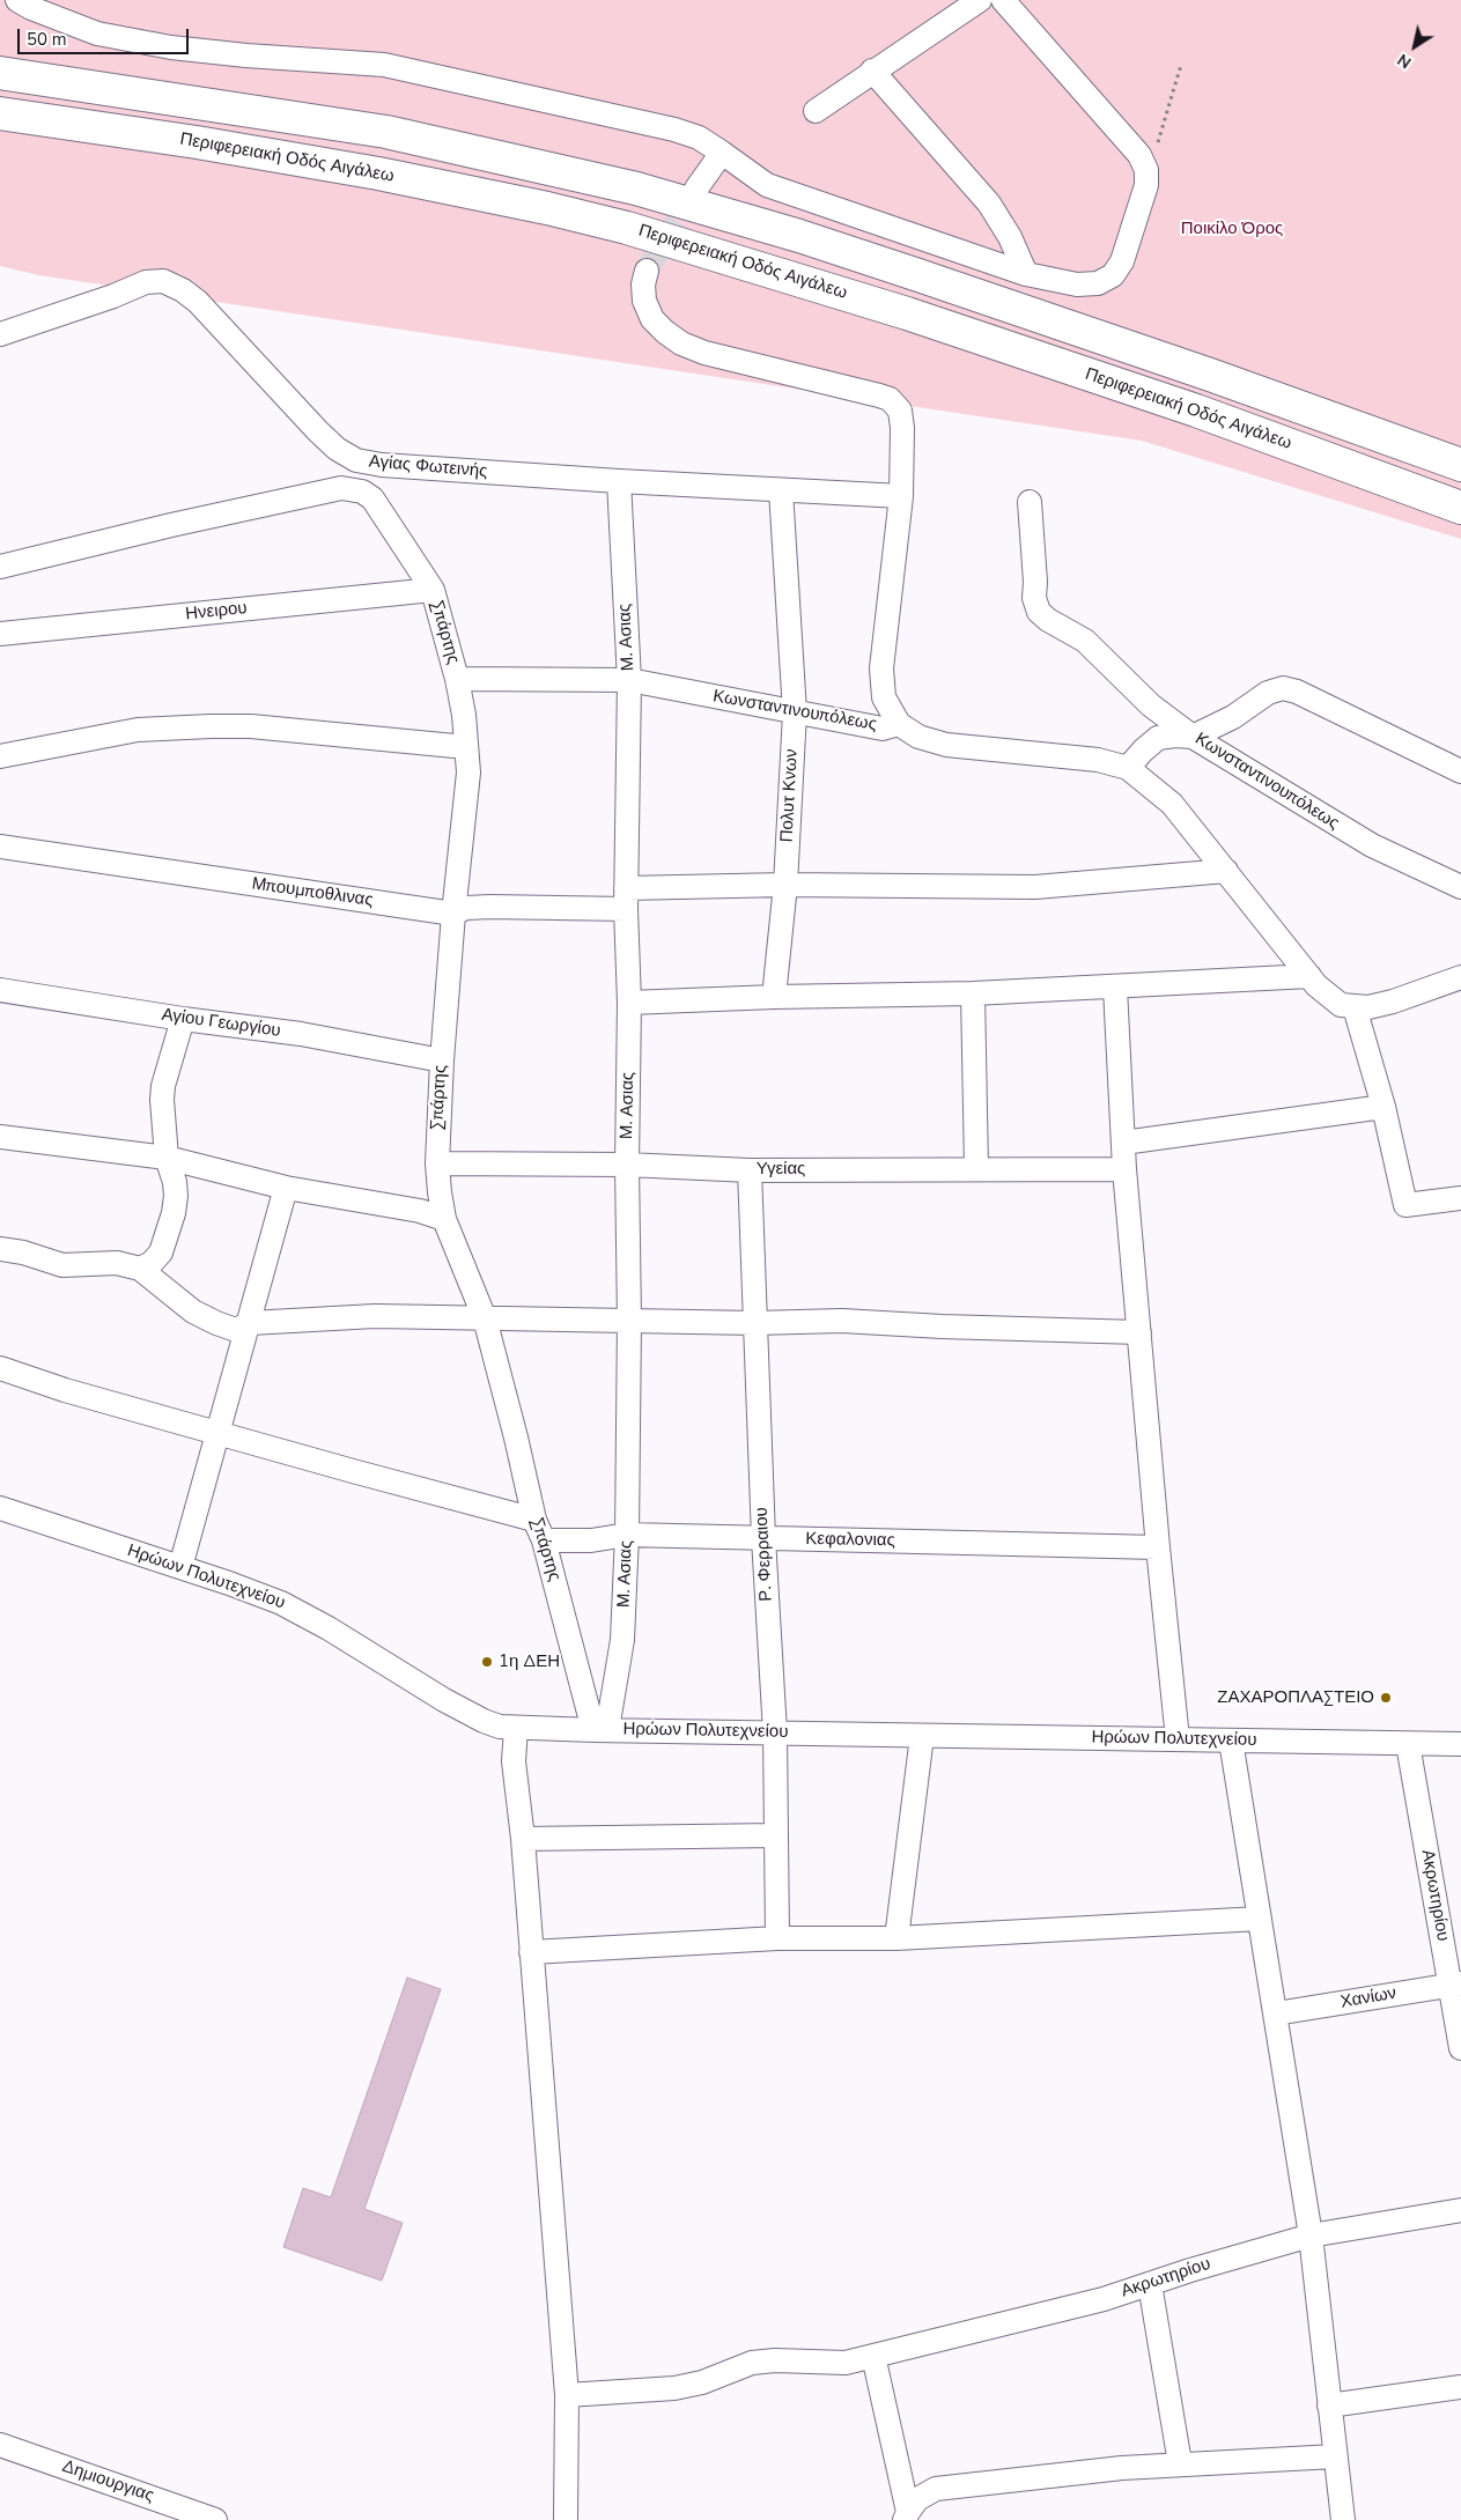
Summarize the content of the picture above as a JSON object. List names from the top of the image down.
{
  "streets": {
    "highway": ["Περιφερειακή Οδός Αιγάλεω"],
    "street": [
      "Αγίας Φωτεινής",
      "Ηνειρου",
      "Σπάρτης",
      "Μ. Ασιας",
      "Κωνσταντινουπόλεως",
      "Πολυτ Κνων",
      "Μπουμποθλινας",
      "Αγίου Γεωργίου",
      "Υγείας",
      "Κεφαλονιας",
      "Ρ. Φερραιου",
      "Ηρώων Πολυτεχνείου",
      "Ακρωτηρίου",
      "Χανίων",
      "Δημιουργιας"
    ]
  },
  "crossings": [
    ["Αγίας Φωτεινής", "Μ. Ασιας"],
    ["Αγίας Φωτεινής", "Πολυτ Κνων"],
    ["Ηνειρου", "Σπάρτης"],
    ["Σπάρτης", "Μ. Ασιας"],
    ["Σπάρτης", "Κωνσταντινουπόλεως"],
    ["Σπάρτης", "Μπουμποθλινας"],
    ["Σπάρτης", "Αγίου Γεωργίου"],
    ["Σπάρτης", "Υγείας"],
    ["Σπάρτης", "Κεφαλονιας"],
    ["Σπάρτης", "Ηρώων Πολυτεχνείου"],
    ["Μ. Ασιας", "Κωνσταντινουπόλεως"],
    ["Μ. Ασιας", "Μπουμποθλινας"],
    ["Μ. Ασιας", "Υγείας"],
    ["Μ. Ασιας", "Κεφαλονιας"],
    ["Μ. Ασιας", "Ηρώων Πολυτεχνείου"],
    ["Κωνσταντινουπόλεως", "Πολυτ Κνων"],
    ["Πολυτ Κνων", "Μπουμποθλινας"],
    ["Υγείας", "Ρ. Φερραιου"],
    ["Κεφαλονιας", "Ρ. Φερραιου"],
    ["Ρ. Φερραιου", "Ηρώων Πολυτεχνείου"],
    ["Ηρώων Πολυτεχνείου", "Ακρωτηρίου"],
    ["Ακρωτηρίου", "Χανίων"]
  ],
  "parks": ["Ποικίλο Όρος"],
  "places": ["1η ΔΕΗ", "ΖΑΧΑΡΟΠΛΑΣΤΕΙΟ"],
  "scale_bar": "50 m",
  "north": "bottom left"
}
